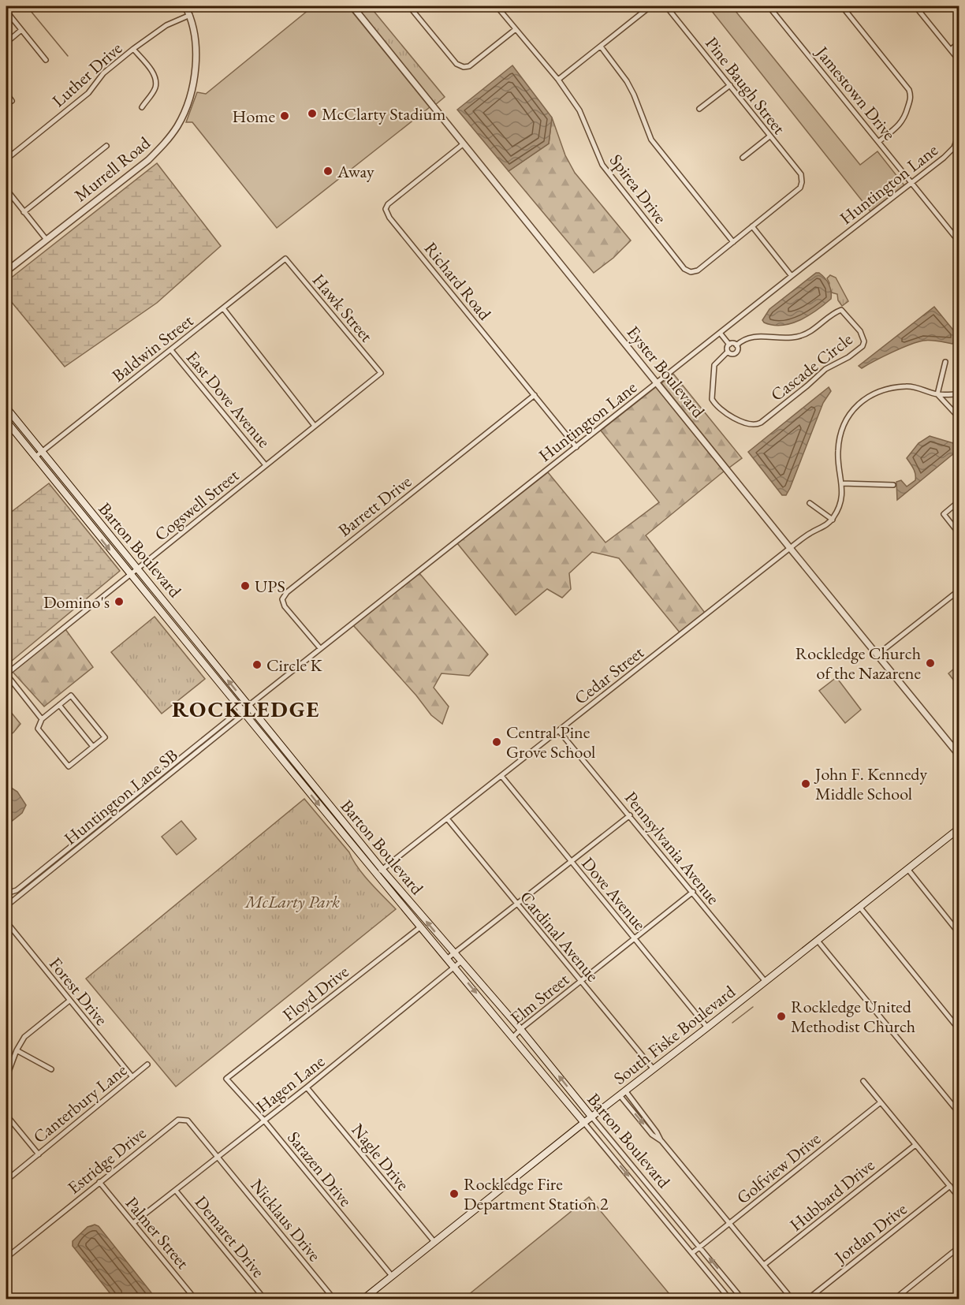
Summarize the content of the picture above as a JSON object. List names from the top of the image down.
{
  "streets": {
    "main road": ["Barton Boulevard", "South Fiske Boulevard"],
    "street": [
      "Luther Drive",
      "Pine Baugh Street",
      "Jamestown Drive",
      "Murrell Road",
      "Huntington Lane",
      "Spirea Drive",
      "Richard Road",
      "Hawk Street",
      "Baldwin Street",
      "Cascade Circle",
      "Eyster Boulevard",
      "East Dove Avenue",
      "Cogswell Street",
      "Barrett Drive",
      "Cedar Street",
      "Huntington Lane SB",
      "Pennsylvania Avenue",
      "Dove Avenue",
      "Cardinal Avenue",
      "Forest Drive",
      "Floyd Drive",
      "Elm Street",
      "Hagen Lane",
      "Canterbury Lane",
      "Nagle Drive",
      "Estridge Drive",
      "Golfview Drive",
      "Sarazen Drive",
      "Hubbard Drive",
      "Nicklaus Drive",
      "Palmer Street",
      "Jordan Drive",
      "Demaret Drive"
    ]
  },
  "crossings": [
    ["Luther Drive", "Murrell Road"],
    ["Pine Baugh Street", "Spirea Drive"],
    ["Jamestown Drive", "Huntington Lane"],
    ["Huntington Lane", "Richard Road"],
    ["Huntington Lane", "Eyster Boulevard"],
    ["Huntington Lane", "Barrett Drive"],
    ["Huntington Lane", "Barton Boulevard"],
    ["Huntington Lane", "Huntington Lane SB"],
    ["Richard Road", "Eyster Boulevard"],
    ["Richard Road", "Barrett Drive"],
    ["Hawk Street", "Baldwin Street"],
    ["Hawk Street", "Cogswell Street"],
    ["Baldwin Street", "East Dove Avenue"],
    ["Baldwin Street", "Barton Boulevard"],
    ["Eyster Boulevard", "Cedar Street"],
    ["East Dove Avenue", "Cogswell Street"],
    ["Cogswell Street", "Barton Boulevard"],
    ["Barton Boulevard", "Cedar Street"],
    ["Barton Boulevard", "Floyd Drive"],
    ["Barton Boulevard", "Elm Street"],
    ["Barton Boulevard", "South Fiske Boulevard"],
    ["Barton Boulevard", "Hagen Lane"],
    ["Barton Boulevard", "Golfview Drive"],
    ["Cedar Street", "Pennsylvania Avenue"],
    ["Cedar Street", "Dove Avenue"],
    ["Cedar Street", "Cardinal Avenue"],
    ["Pennsylvania Avenue", "Elm Street"],
    ["Pennsylvania Avenue", "South Fiske Boulevard"],
    ["Dove Avenue", "Elm Street"],
    ["Dove Avenue", "South Fiske Boulevard"],
    ["Cardinal Avenue", "Elm Street"],
    ["Cardinal Avenue", "South Fiske Boulevard"],
    ["Forest Drive", "Canterbury Lane"],
    ["Floyd Drive", "Sarazen Drive"],
    ["South Fiske Boulevard", "Nagle Drive"],
    ["South Fiske Boulevard", "Sarazen Drive"],
    ["Hagen Lane", "Nagle Drive"],
    ["Hagen Lane", "Estridge Drive"],
    ["Hagen Lane", "Sarazen Drive"],
    ["Hagen Lane", "Nicklaus Drive"],
    ["Hagen Lane", "Palmer Street"],
    ["Hagen Lane", "Demaret Drive"],
    ["Estridge Drive", "Nicklaus Drive"],
    ["Estridge Drive", "Palmer Street"]
  ],
  "districts": ["ROCKLEDGE"],
  "parks": ["McLarty Park"],
  "places": [
    "McClarty Stadium",
    "Home",
    "Away",
    "UPS",
    "Domino's",
    "Rockledge Church of the Nazarene",
    "Circle K",
    "Central Pine Grove School",
    "John F. Kennedy Middle School",
    "Rockledge United Methodist Church",
    "Rockledge Fire Department Station 2"
  ]
}
